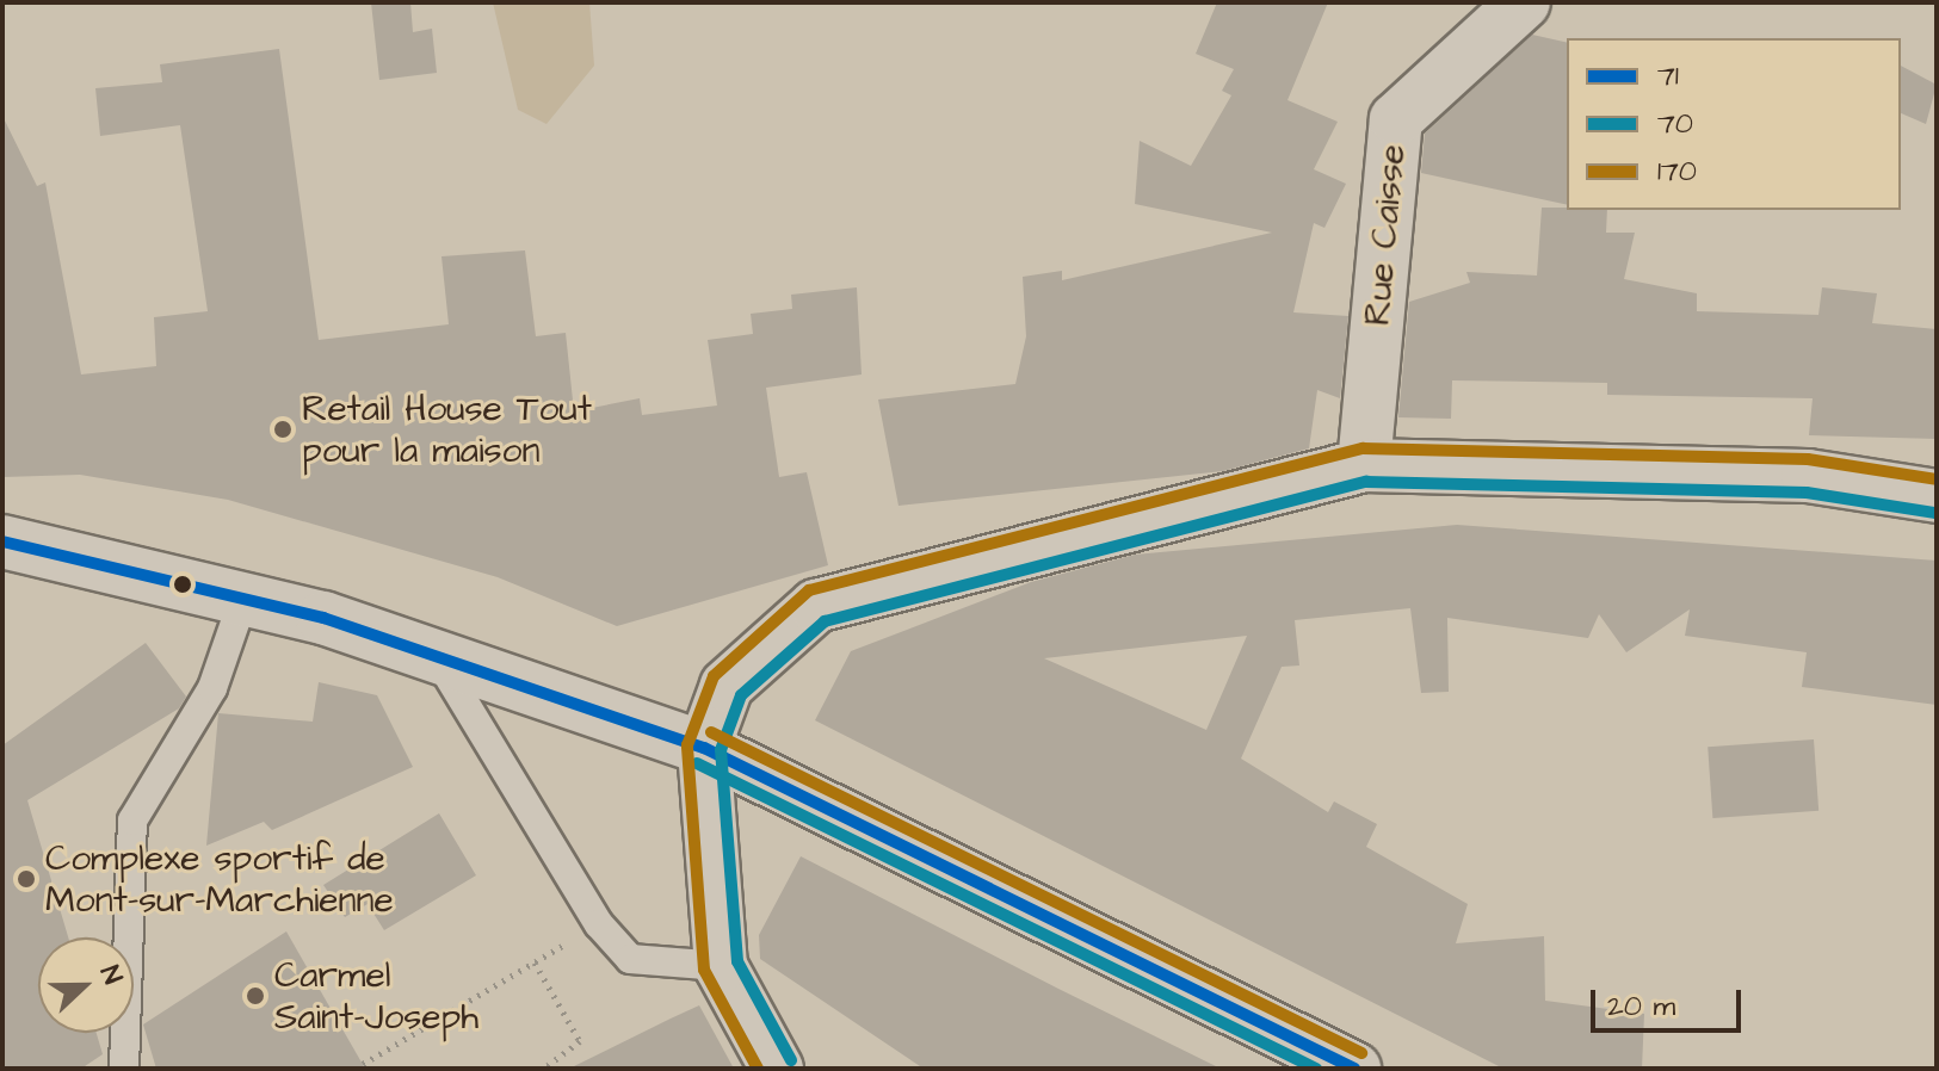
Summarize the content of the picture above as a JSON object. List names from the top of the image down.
{
  "streets": {
    "street": ["Rue Caisse"]
  },
  "places": ["Retail House Tout pour la maison", "Complexe sportif de Mont-sur-Marchienne", "Carmel Saint-Joseph"],
  "lines": ["transit line 170", "transit line 70", "transit line 71"],
  "legend": ["71", "70", "170"],
  "scale_bar": "20 m",
  "north": "right"
}
